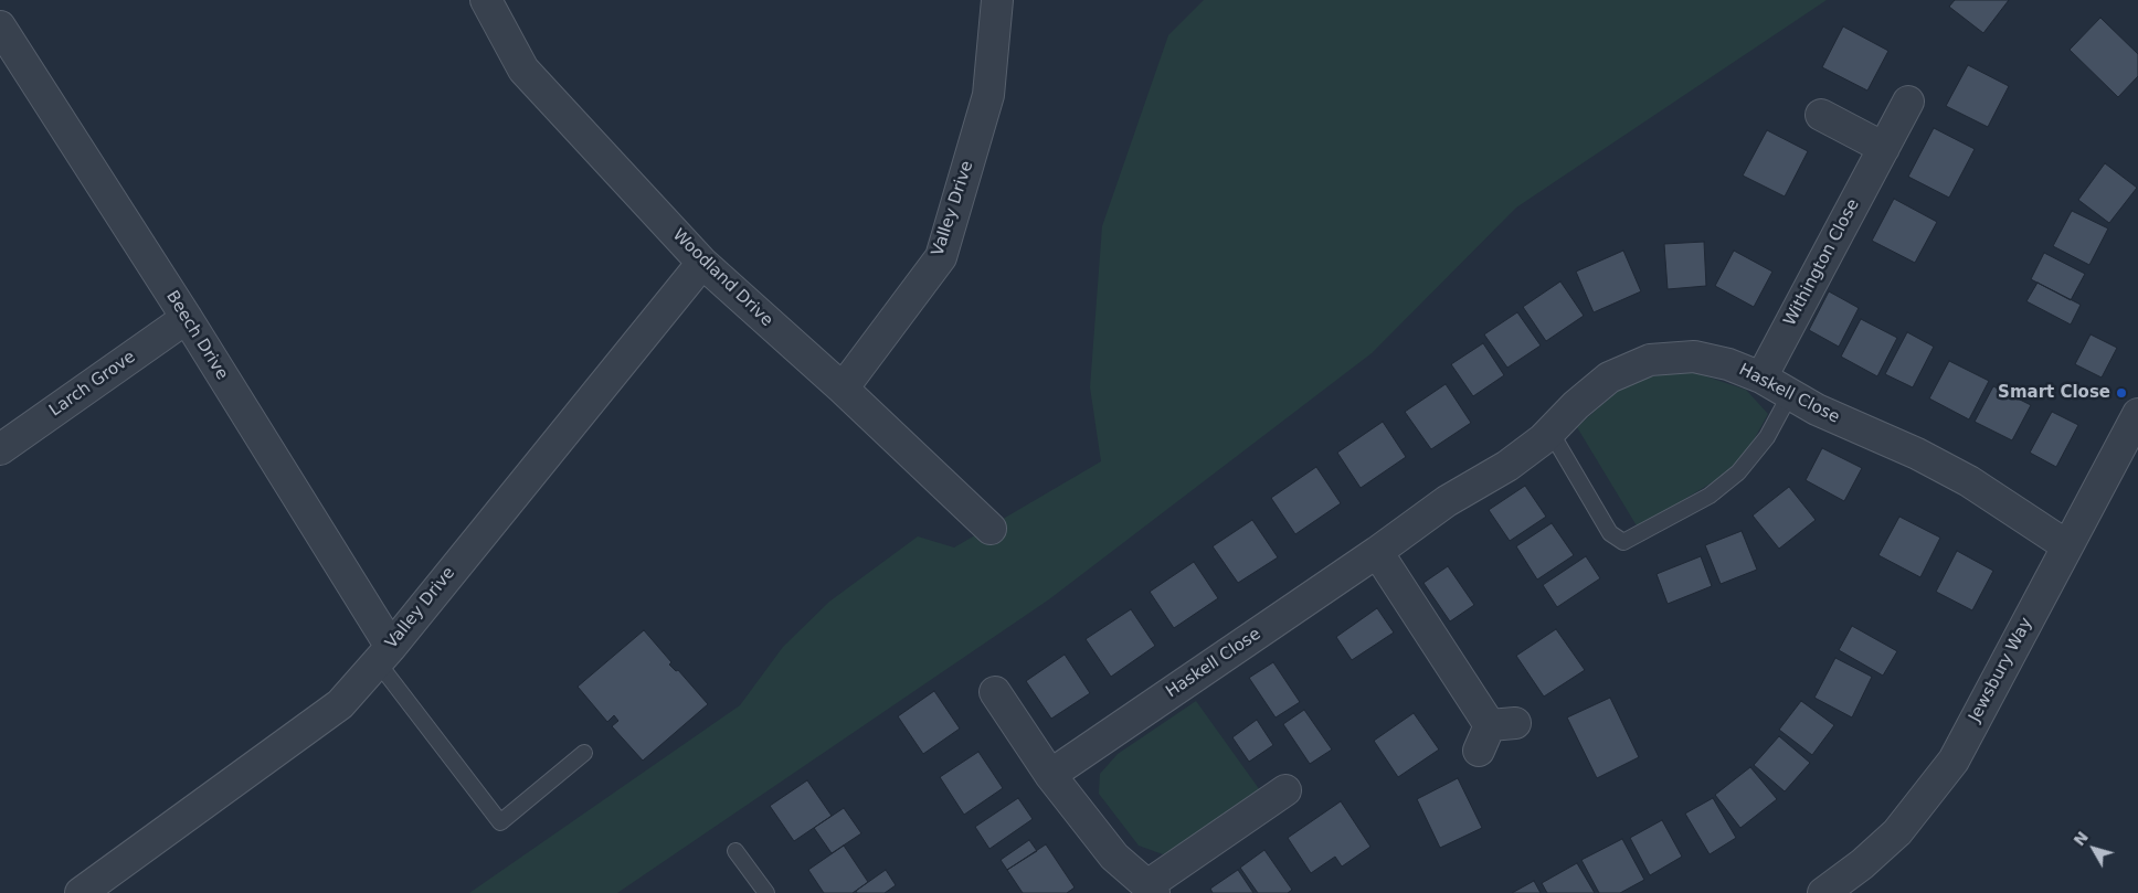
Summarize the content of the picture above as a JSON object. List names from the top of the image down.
{
  "streets": {
    "street": [
      "Valley Drive",
      "Withington Close",
      "Woodland Drive",
      "Beech Drive",
      "Larch Grove",
      "Haskell Close",
      "Jewsbury Way"
    ]
  },
  "crossings": [
    ["Valley Drive", "Woodland Drive"],
    ["Valley Drive", "Beech Drive"],
    ["Withington Close", "Haskell Close"],
    ["Beech Drive", "Larch Grove"],
    ["Haskell Close", "Jewsbury Way"]
  ],
  "places": ["Smart Close"],
  "north": "top left"
}
